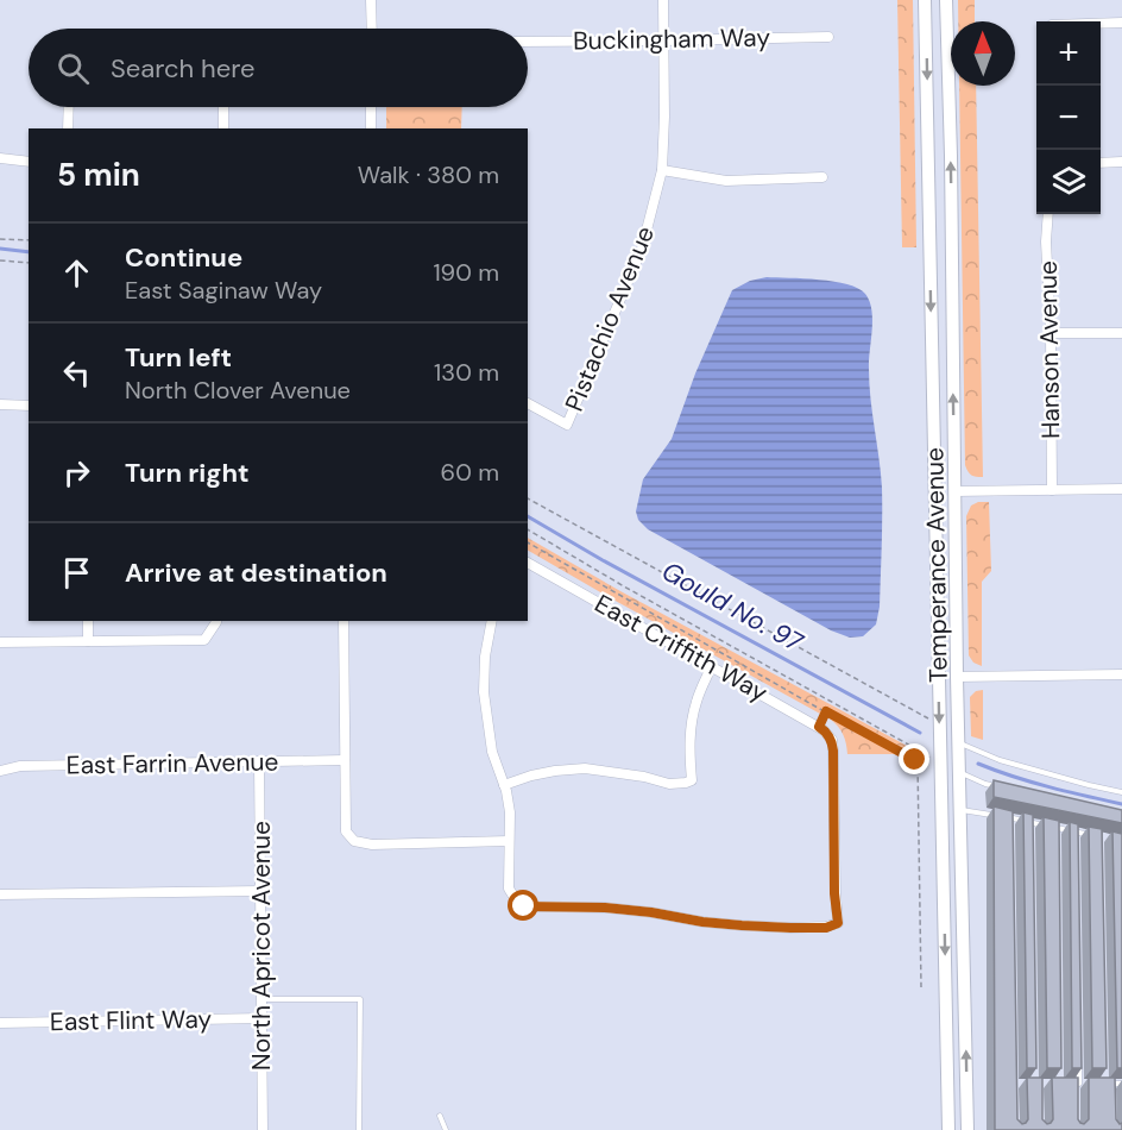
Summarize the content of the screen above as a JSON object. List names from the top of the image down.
{
  "streets": {
    "main road": ["Temperance Avenue"],
    "street": [
      "Buckingham Way",
      "Pistachio Avenue",
      "Hanson Avenue",
      "East Criffith Way",
      "East Farrin Avenue",
      "North Apricot Avenue",
      "East Flint Way"
    ]
  },
  "crossings": [
    ["Buckingham Way", "Pistachio Avenue"],
    ["East Farrin Avenue", "North Apricot Avenue"],
    ["North Apricot Avenue", "East Flint Way"]
  ],
  "water": ["Gould No. 97"],
  "north": "top",
  "page": {
    "map_buttons": ["+", "−"],
    "search": "Search here",
    "heading": ["5 min", "Walk · 380 m"],
    "list": [
      ["Continue", "East Saginaw Way", "190 m"],
      ["Turn left", "North Clover Avenue", "130 m"],
      ["Turn right", "60 m"],
      "Arrive at destination"
    ]
  }
}
